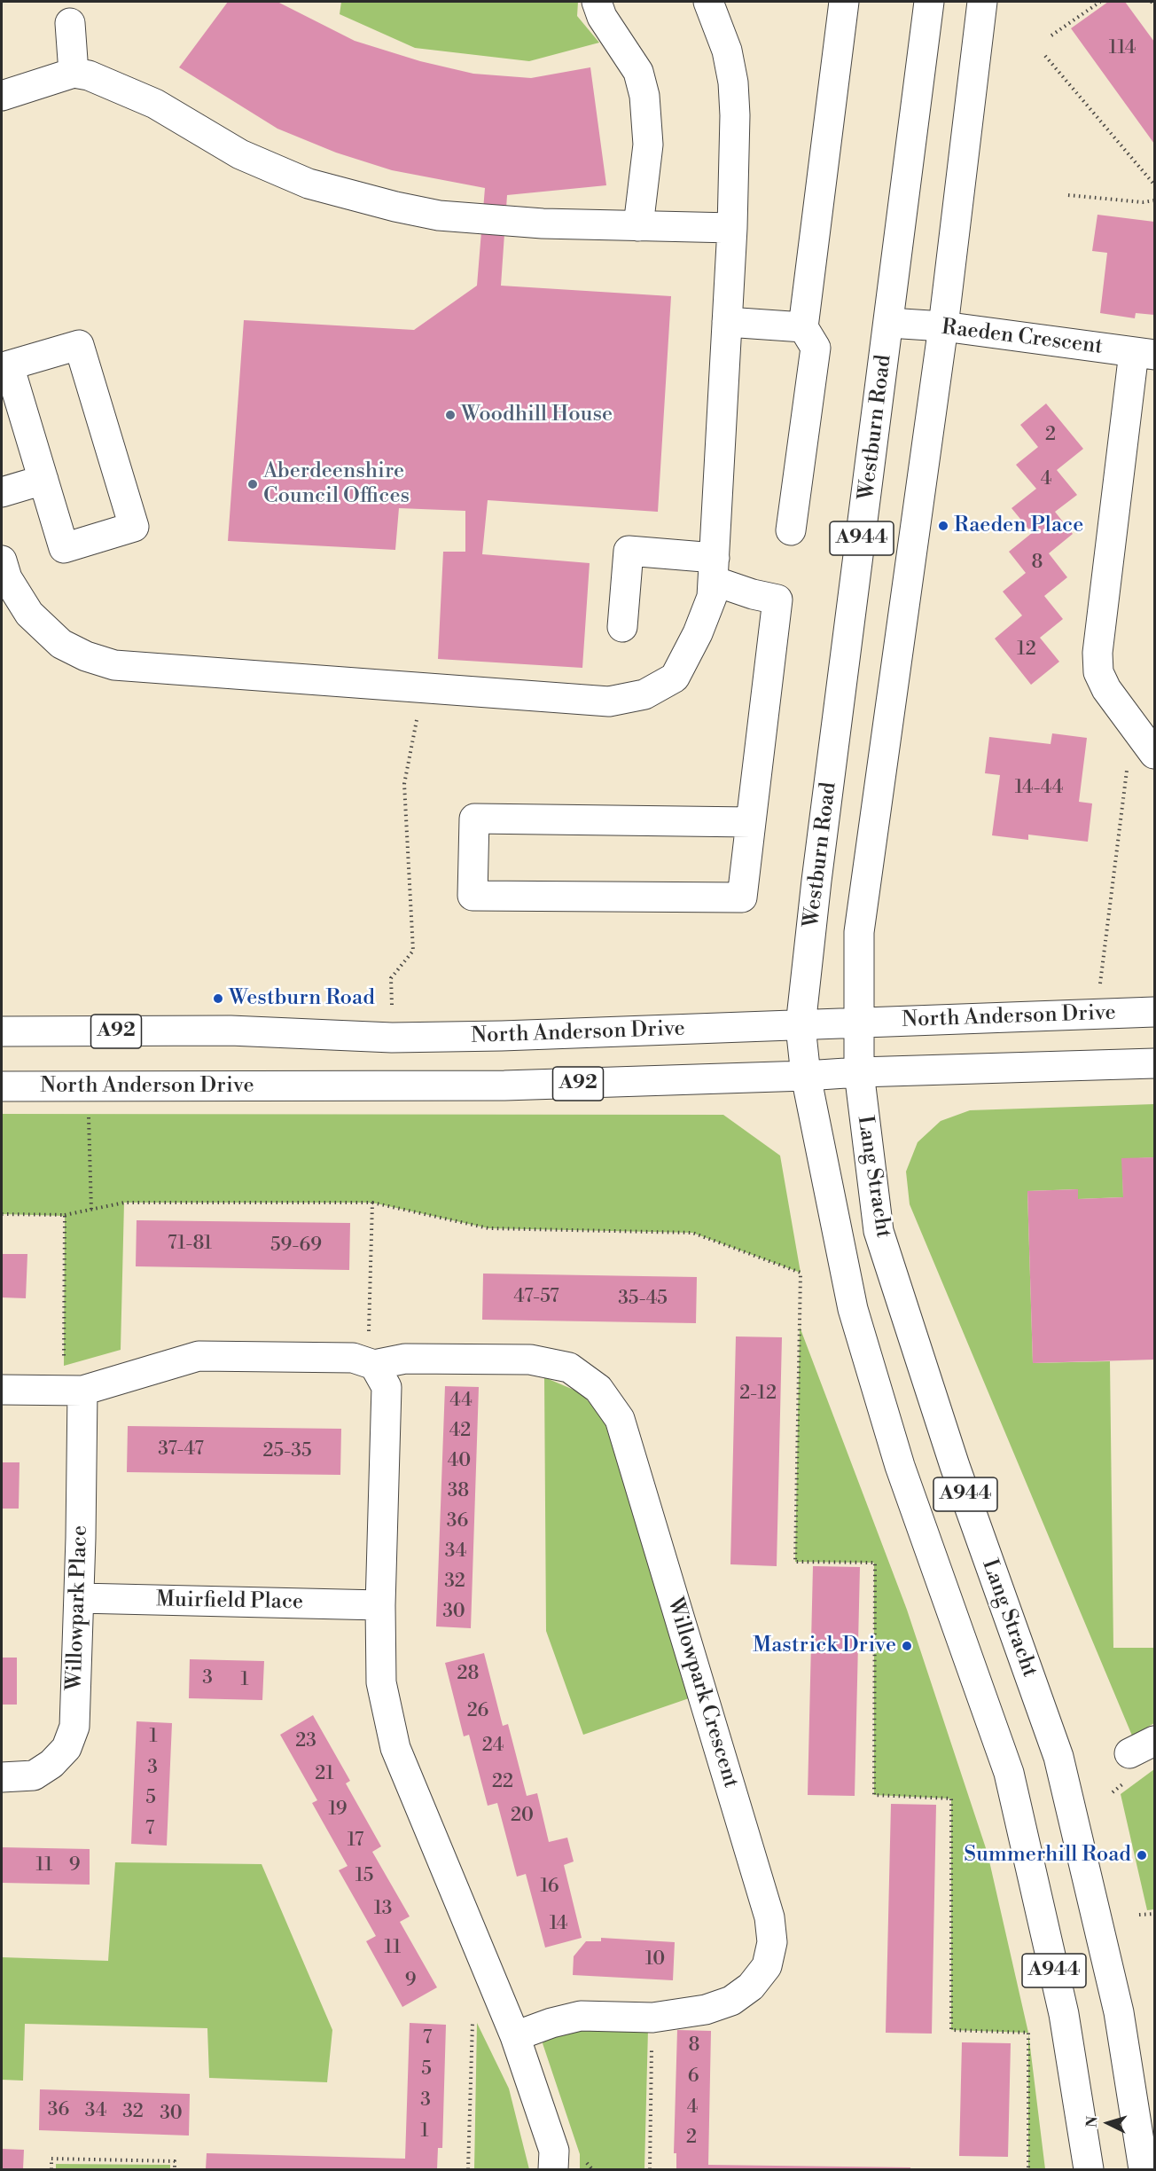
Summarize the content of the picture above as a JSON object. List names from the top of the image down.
{
  "streets": {
    "main road": [
      "Raeden Crescent",
      "Westburn Road",
      "A944",
      "North Anderson Drive",
      "A92",
      "Lang Stracht",
      "Muirfield Place",
      "Willowpark Place",
      "Willowpark Crescent"
    ]
  },
  "crossings": [
    ["Raeden Crescent", "Westburn Road"],
    ["Raeden Crescent", "A944"],
    ["Westburn Road", "North Anderson Drive"],
    ["Westburn Road", "Lang Stracht"],
    ["A944", "North Anderson Drive"],
    ["A944", "Lang Stracht"],
    ["North Anderson Drive", "Lang Stracht"],
    ["Muirfield Place", "Willowpark Place"],
    ["Willowpark Place", "Willowpark Crescent"]
  ],
  "places": [
    "Woodhill House",
    "Aberdeenshire Council Offices",
    "Raeden Place",
    "Westburn Road",
    "Mastrick Drive",
    "Summerhill Road"
  ],
  "house_numbers": [
    "114",
    "2",
    "4",
    "8",
    "12",
    "14-44",
    "71-81",
    "59-69",
    "47-57",
    "35-45",
    "2-12",
    "44",
    "42",
    "37-47",
    "25-35",
    "40",
    "38",
    "36",
    "34",
    "32",
    "30",
    "28",
    "3",
    "1",
    "26",
    "1",
    "23",
    "24",
    "3",
    "21",
    "22",
    "5",
    "19",
    "20",
    "7",
    "17",
    "11",
    "9",
    "15",
    "16",
    "13",
    "14",
    "11",
    "10",
    "9",
    "7",
    "8",
    "5",
    "6",
    "3",
    "4",
    "36",
    "34",
    "32",
    "30",
    "1",
    "2"
  ],
  "north": "left"
}
